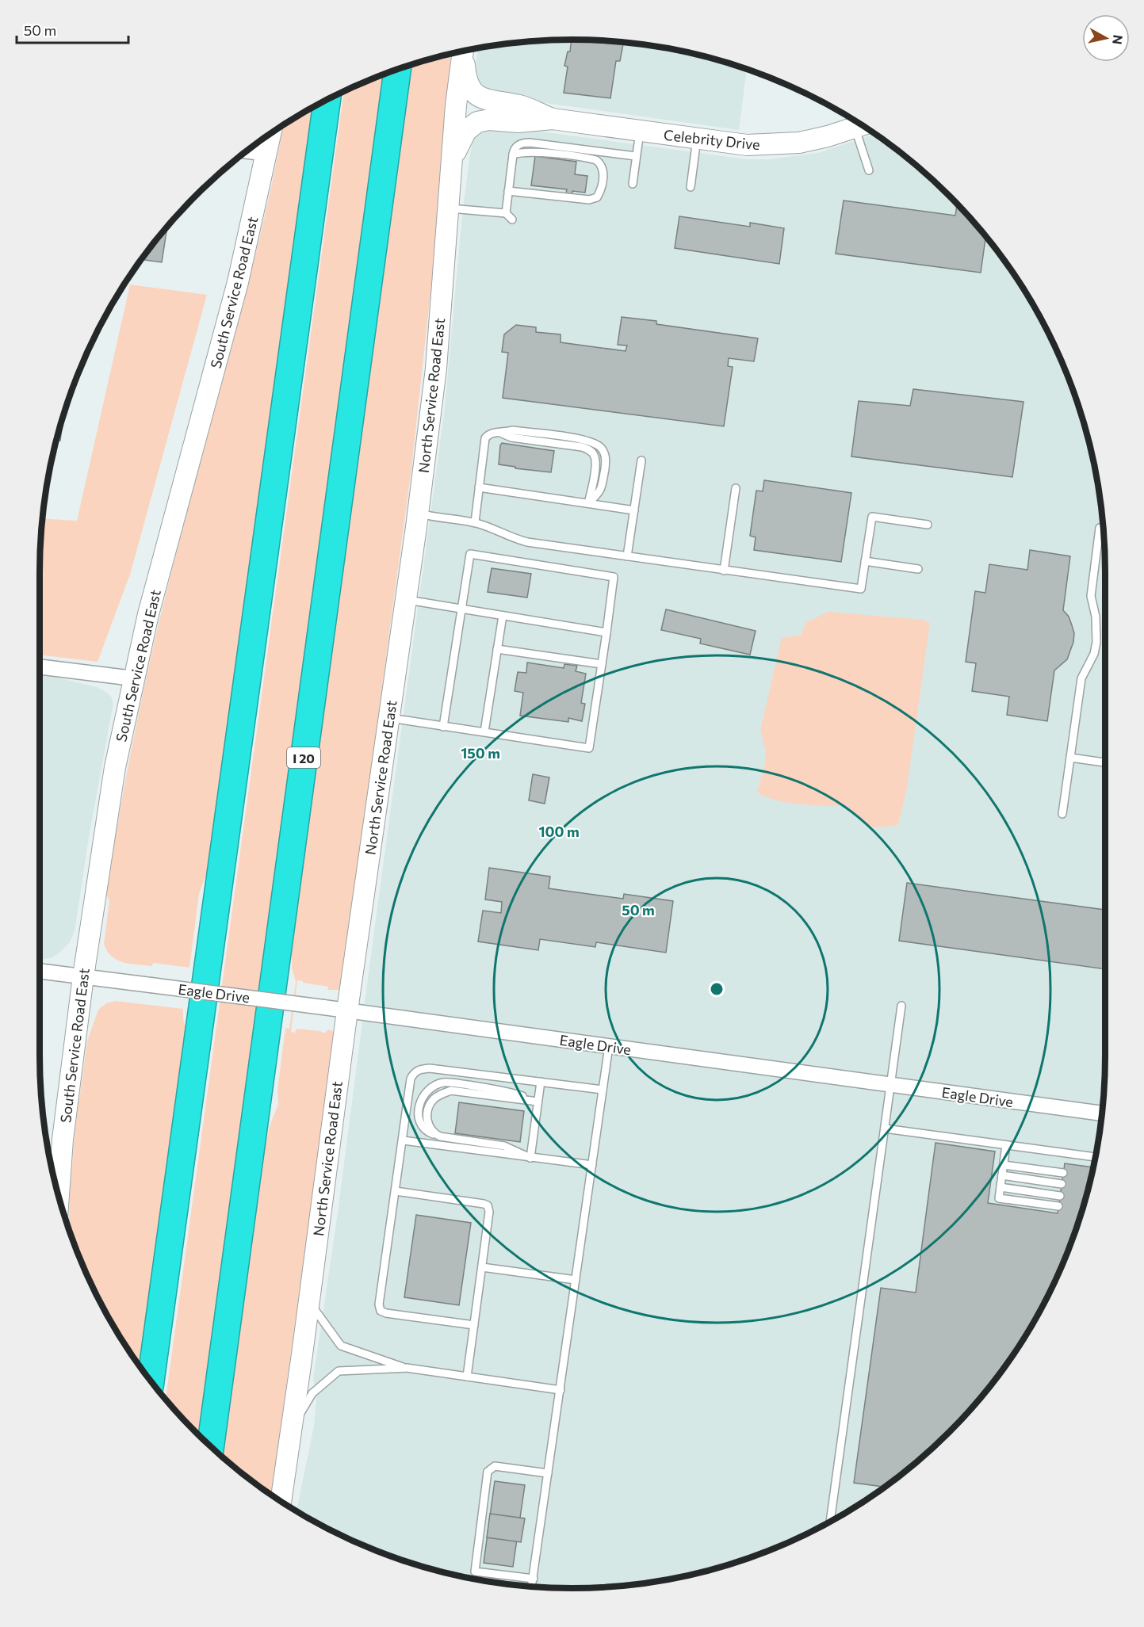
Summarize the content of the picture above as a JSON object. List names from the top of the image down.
{
  "streets": {
    "highway": ["I 20"],
    "main road": ["Celebrity Drive", "South Service Road East", "North Service Road East"],
    "street": ["Eagle Drive"]
  },
  "crossings": [
    ["South Service Road East", "Eagle Drive"],
    ["North Service Road East", "Eagle Drive"]
  ],
  "scale_bar": "50 m",
  "north": "right",
  "rings": ["150 m", "100 m", "50 m"]
}
